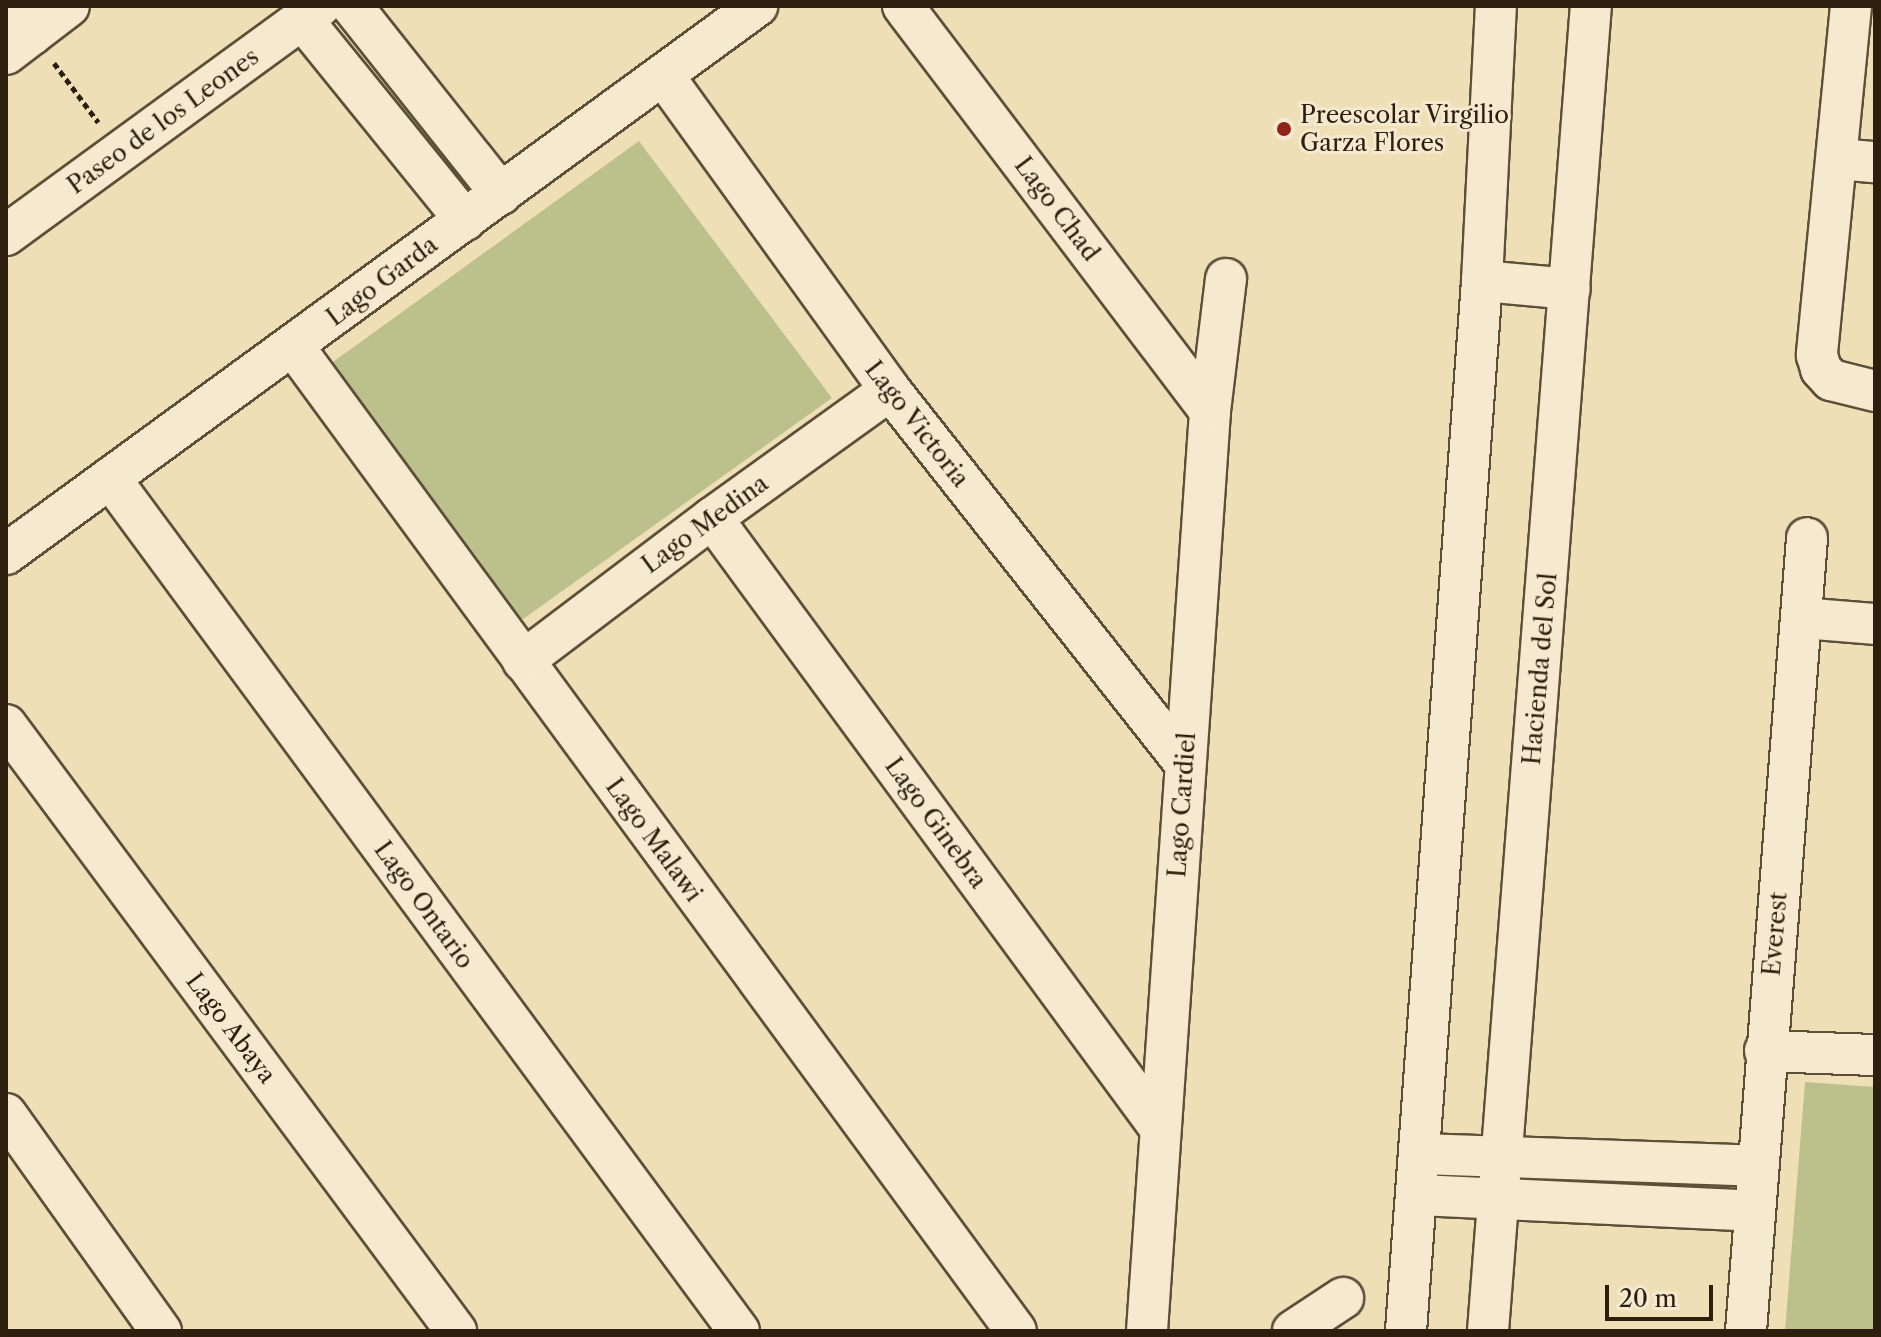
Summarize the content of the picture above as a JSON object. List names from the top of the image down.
{
  "streets": {
    "street": [
      "Paseo de los Leones",
      "Lago Chad",
      "Lago Garda",
      "Lago Victoria",
      "Lago Medina",
      "Hacienda del Sol",
      "Lago Cardiel",
      "Lago Ginebra",
      "Lago Malawi",
      "Lago Ontario",
      "Everest",
      "Lago Abaya"
    ]
  },
  "crossings": [
    ["Lago Chad", "Lago Cardiel"],
    ["Lago Garda", "Lago Victoria"],
    ["Lago Garda", "Lago Malawi"],
    ["Lago Garda", "Lago Ontario"],
    ["Lago Victoria", "Lago Medina"],
    ["Lago Victoria", "Lago Cardiel"],
    ["Lago Medina", "Lago Ginebra"],
    ["Lago Medina", "Lago Malawi"],
    ["Lago Cardiel", "Lago Ginebra"]
  ],
  "places": ["Preescolar Virgilio Garza Flores"],
  "scale_bar": "20 m"
}
